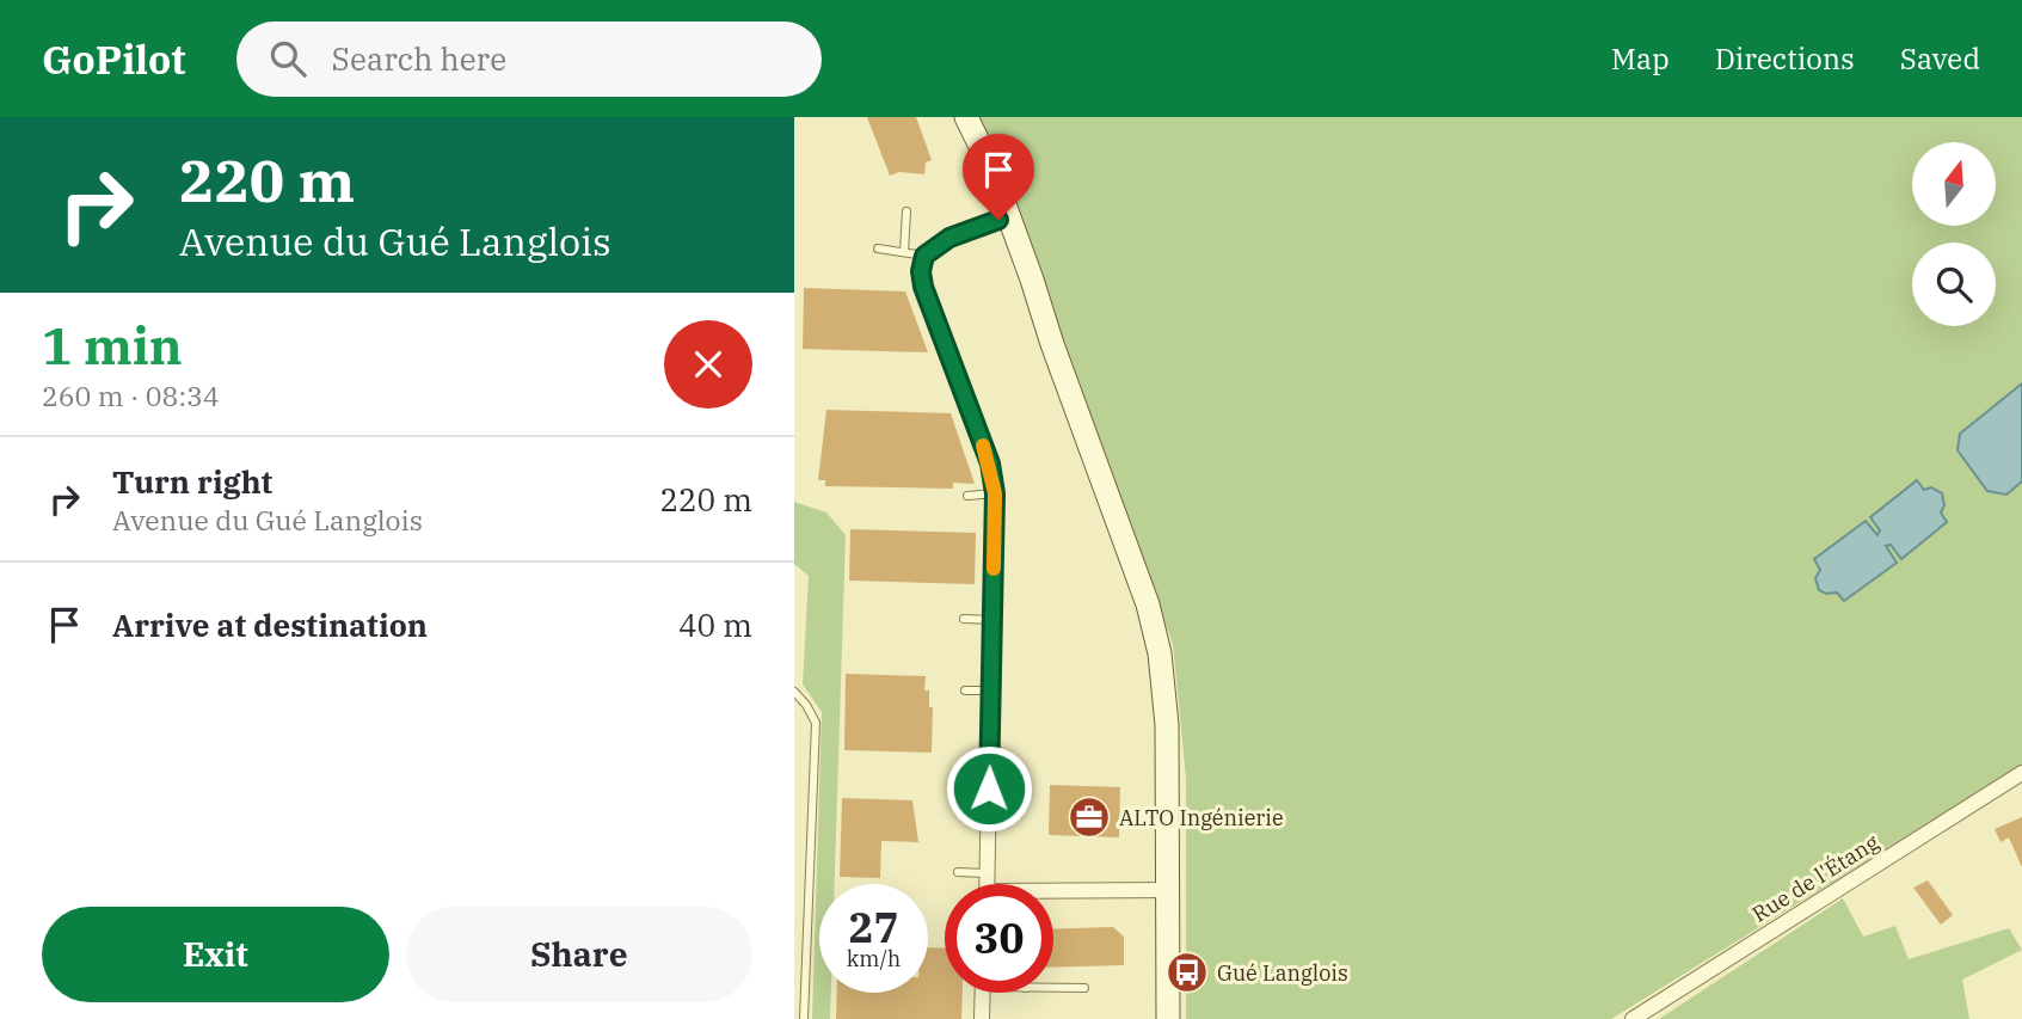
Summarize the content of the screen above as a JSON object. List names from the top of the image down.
{
  "streets": {
    "street": ["Rue de l'Étang"]
  },
  "places": {
    "office": ["ALTO Ingénierie"],
    "bus stop": ["Gué Langlois"]
  },
  "north": "top",
  "page": {
    "header": "GoPilot",
    "search": "Search here",
    "nav": ["Map", "Directions", "Saved"],
    "turn": ["220 m", "Avenue du Gué Langlois"],
    "heading": ["1 min", "260 m · 08:34"],
    "list": [
      {
        "name": "Turn right",
        "note": "Avenue du Gué Langlois",
        "value": "220 m"
      },
      {
        "name": "Arrive at destination",
        "value": "40 m"
      }
    ],
    "speed": "27 km/h",
    "limit": "30",
    "buttons": ["Exit", "Share"]
  }
}
